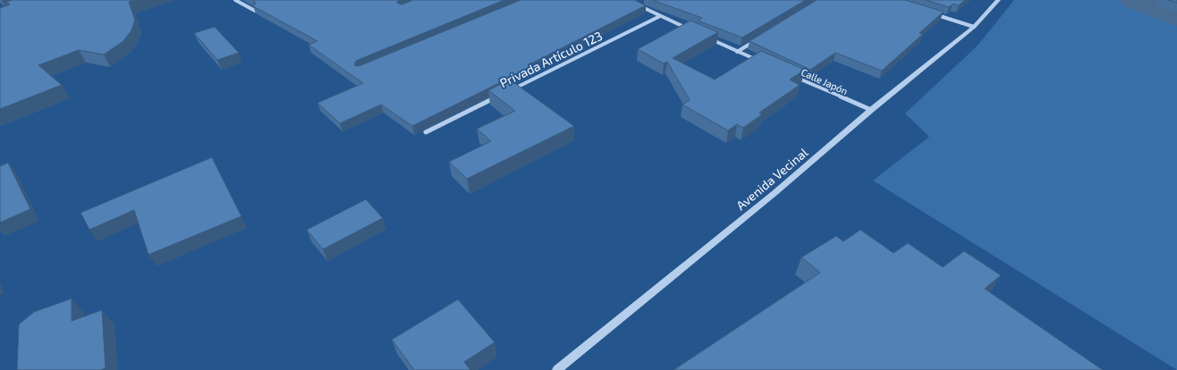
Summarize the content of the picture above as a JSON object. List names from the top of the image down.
{
  "streets": {
    "street": ["Privada Artículo 123", "Calle Japón", "Avenida Vecinal"]
  },
  "crossings": [
    ["Calle Japón", "Avenida Vecinal"]
  ]
}
